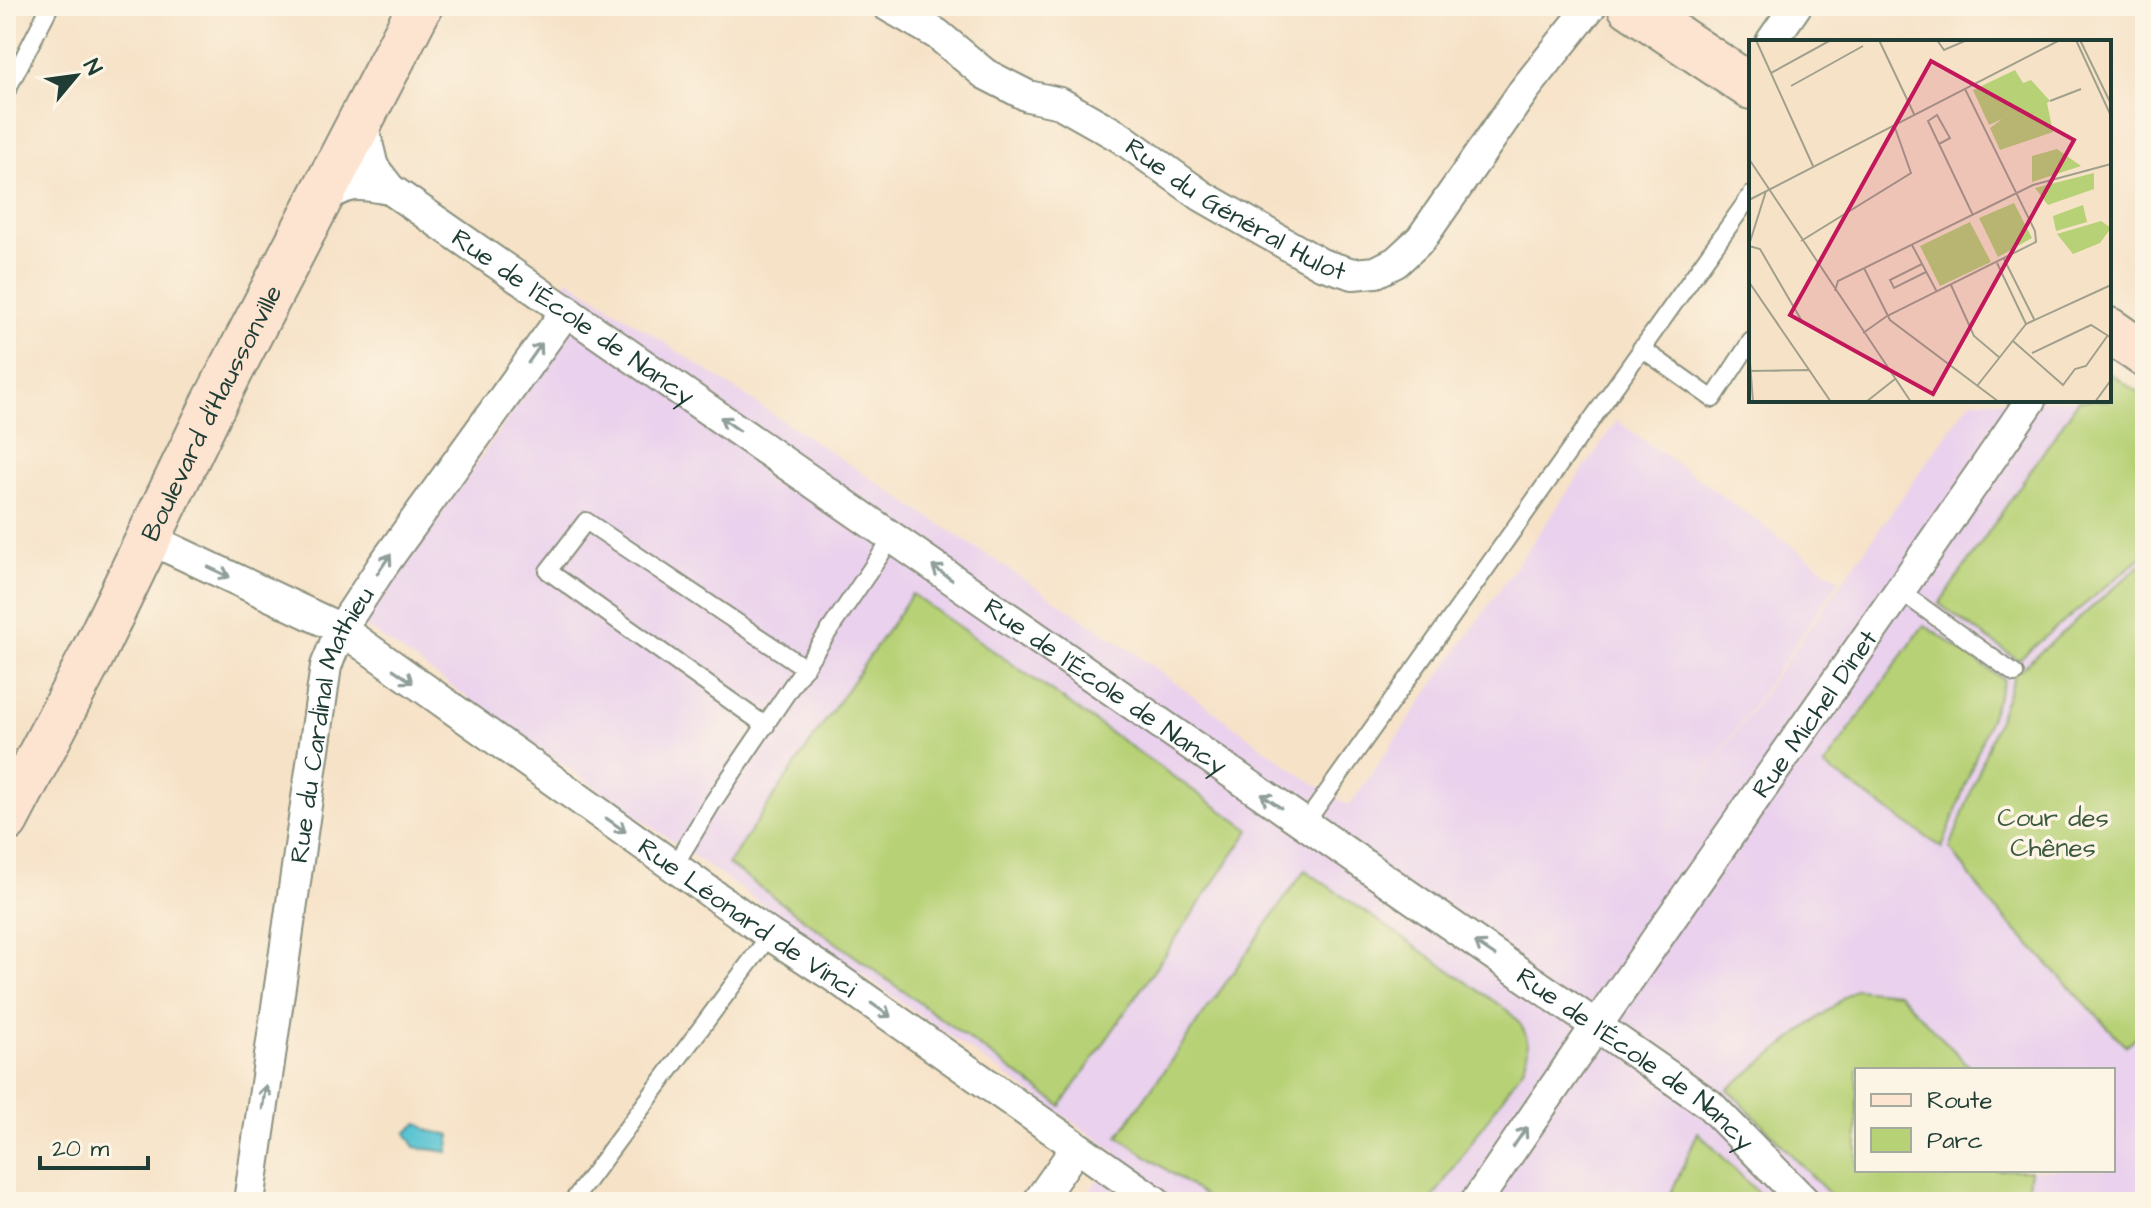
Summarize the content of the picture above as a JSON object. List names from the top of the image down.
{
  "streets": {
    "street": [
      "Rue du Général Hulot",
      "Rue de l'École de Nancy",
      "Boulevard d'Haussonville",
      "Rue Michel Dinet",
      "Rue du Cardinal Mathieu",
      "Rue Léonard de Vinci"
    ]
  },
  "crossings": [
    ["Rue de l'École de Nancy", "Boulevard d'Haussonville"],
    ["Rue de l'École de Nancy", "Rue Michel Dinet"],
    ["Rue de l'École de Nancy", "Rue du Cardinal Mathieu"],
    ["Boulevard d'Haussonville", "Rue Léonard de Vinci"],
    ["Rue du Cardinal Mathieu", "Rue Léonard de Vinci"]
  ],
  "one_way": ["Rue de l'École de Nancy", "Rue du Cardinal Mathieu", "Rue Léonard de Vinci"],
  "parks": ["Cour des Chênes"],
  "legend": ["Route", "Parc"],
  "scale_bar": "20 m",
  "north": "top right"
}
